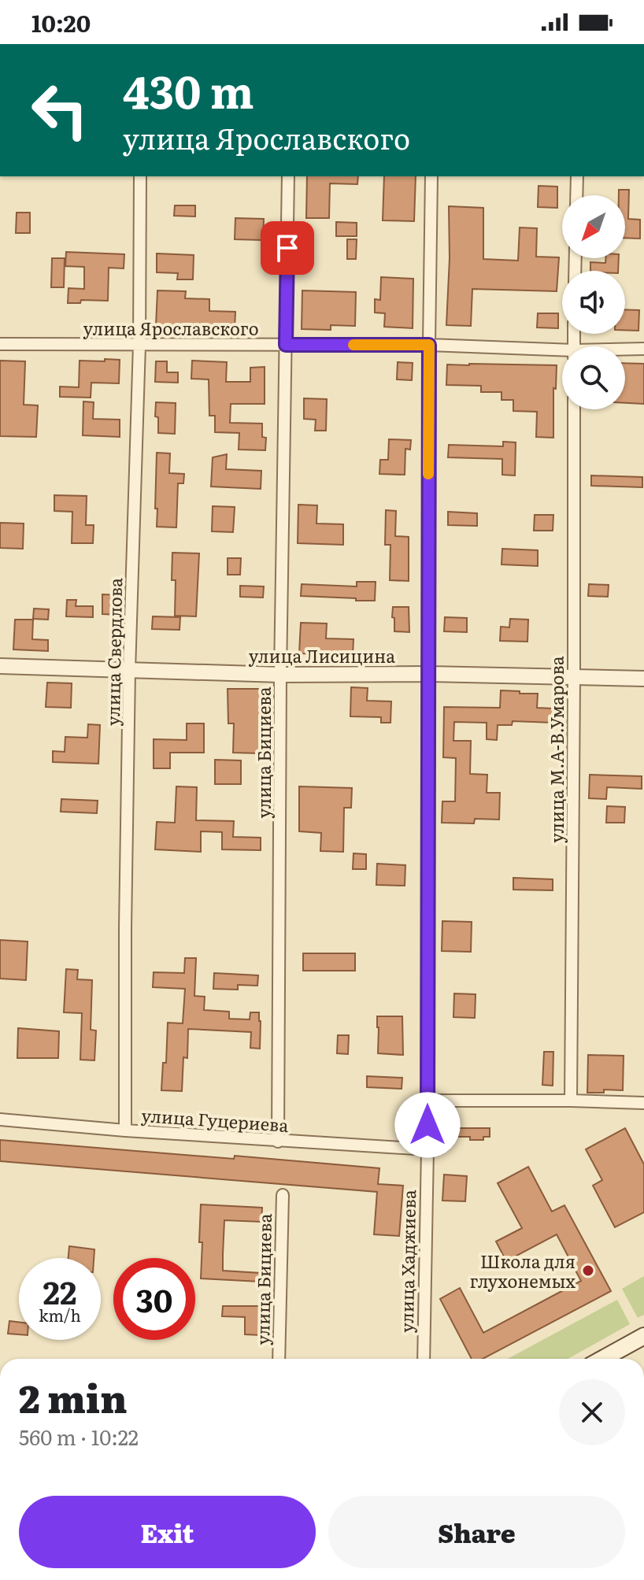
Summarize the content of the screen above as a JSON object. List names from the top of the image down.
{
  "streets": {
    "street": [
      "улица Ярославского",
      "улица Свердлова",
      "улица Лисицина",
      "улица М.А-В.Умарова",
      "улица Бициева",
      "улица Гуцериева",
      "улица Хаджиева"
    ]
  },
  "crossings": [
    ["улица Ярославского", "улица Свердлова"],
    ["улица Ярославского", "улица Бициева"],
    ["улица Ярославского", "улица Хаджиева"],
    ["улица Свердлова", "улица Лисицина"],
    ["улица Свердлова", "улица Гуцериева"],
    ["улица Лисицина", "улица М.А-В.Умарова"],
    ["улица Лисицина", "улица Бициева"],
    ["улица Лисицина", "улица Хаджиева"],
    ["улица Бициева", "улица Гуцериева"],
    ["улица Гуцериева", "улица Хаджиева"]
  ],
  "places": ["Школа для глухонемых"],
  "north": "bottom left",
  "page": {
    "status": "10:20",
    "turn": ["430 m", "улица Ярославского"],
    "speed": "22 km/h",
    "limit": "30",
    "heading": ["2 min", "560 m · 10:22"],
    "buttons": ["Exit", "Share"]
  }
}
